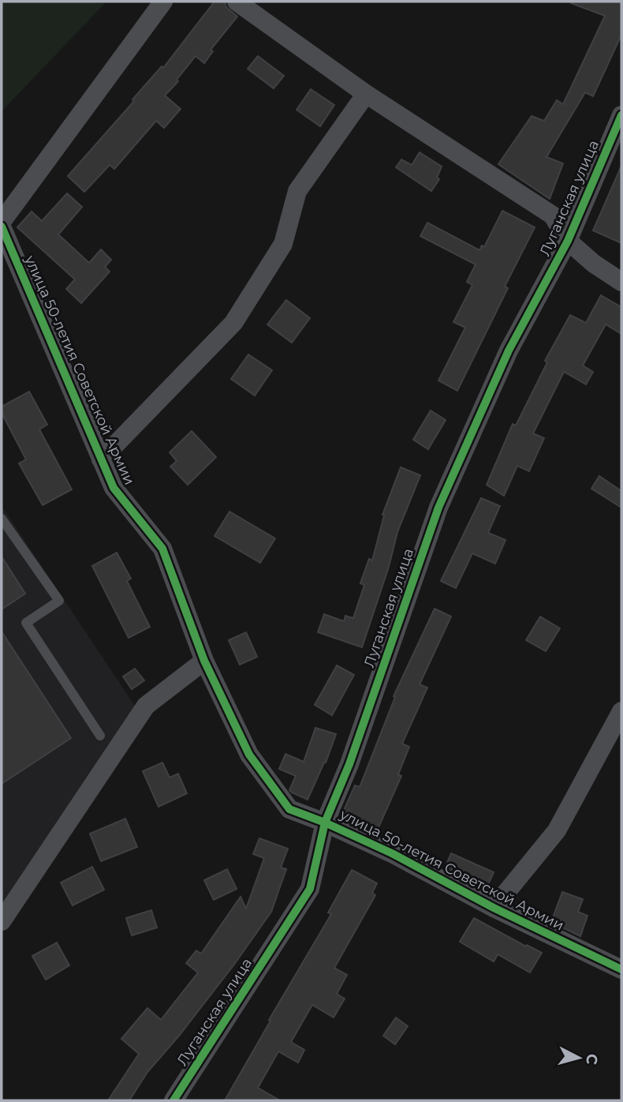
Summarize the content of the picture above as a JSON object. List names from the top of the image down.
{
  "streets": {
    "street": ["Луганская улица", "улица 50-летия Советской Армии"]
  },
  "crossings": [
    ["Луганская улица", "улица 50-летия Советской Армии"]
  ],
  "north": "right"
}
